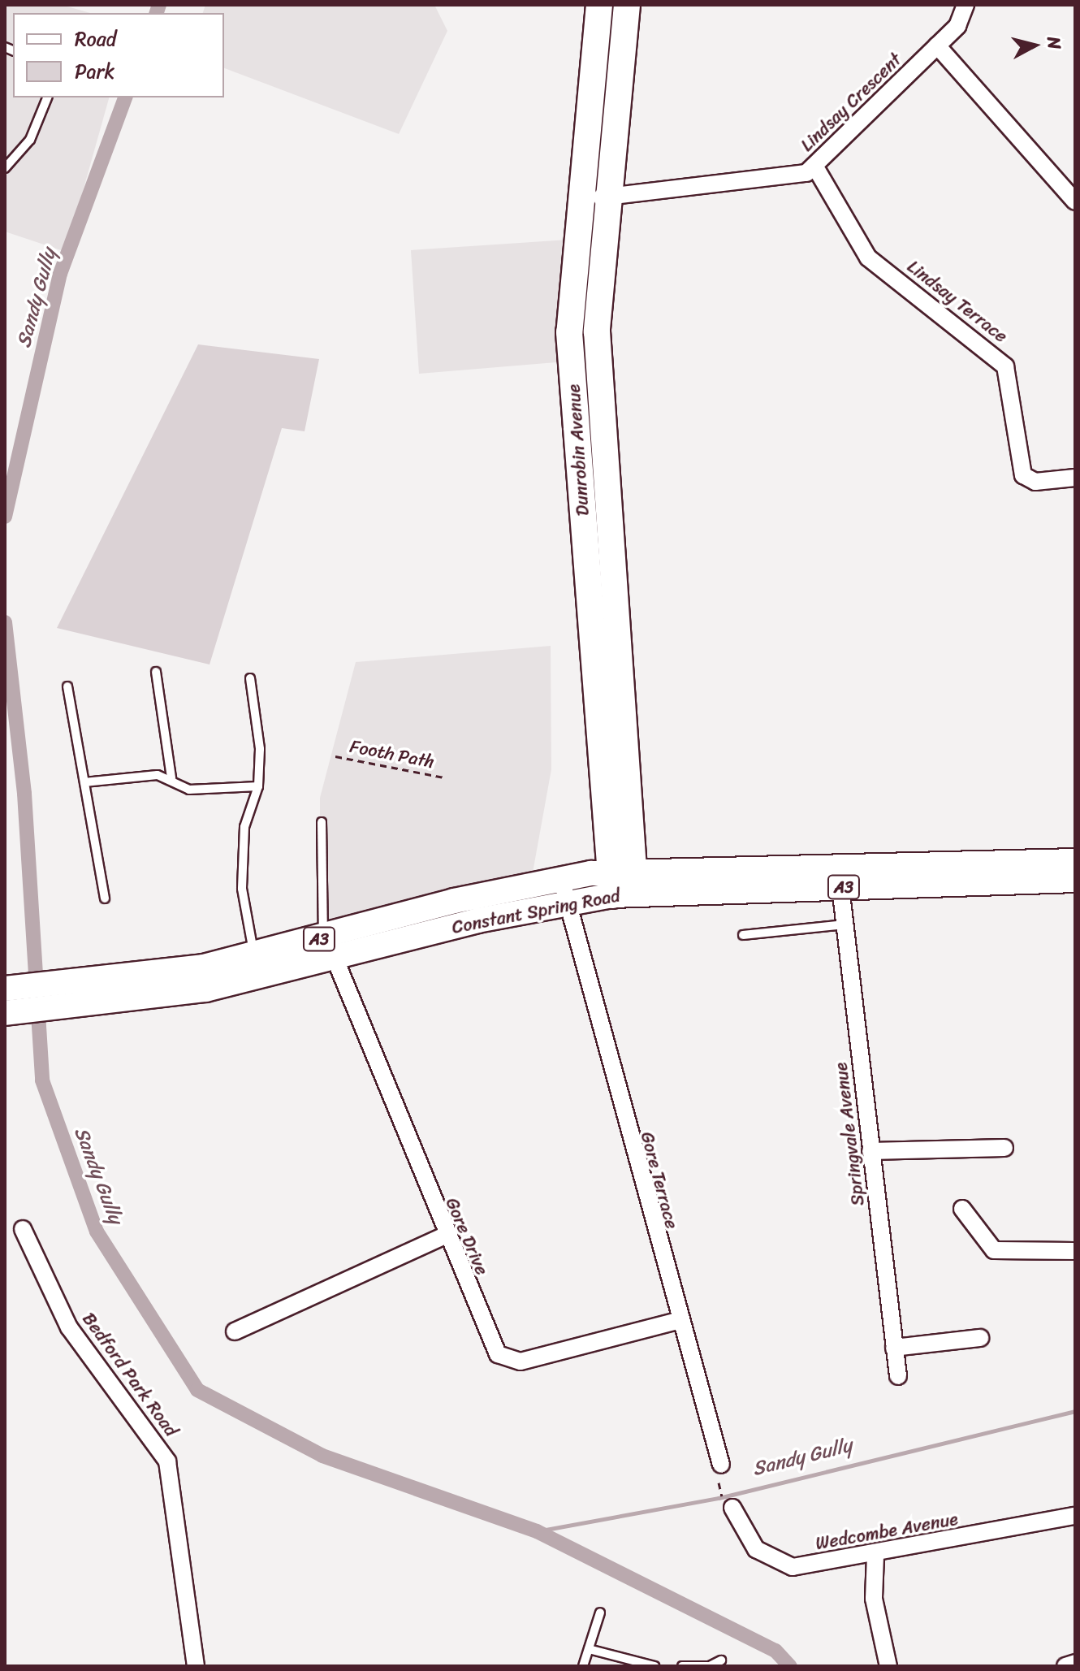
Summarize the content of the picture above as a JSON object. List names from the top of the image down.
{
  "streets": {
    "highway": ["Dunrobin Avenue"],
    "main road": ["A3", "Constant Spring Road"],
    "street": [
      "Lindsay Crescent",
      "Lindsay Terrace",
      "Springvale Avenue",
      "Gore Terrace",
      "Gore Drive",
      "Bedford Park Road",
      "Wedcombe Avenue"
    ],
    "path": ["Footh Path"]
  },
  "crossings": [
    ["Lindsay Crescent", "Lindsay Terrace"],
    ["Lindsay Crescent", "Dunrobin Avenue"],
    ["Dunrobin Avenue", "Constant Spring Road"],
    ["Constant Spring Road", "Springvale Avenue"],
    ["Constant Spring Road", "Gore Terrace"],
    ["Constant Spring Road", "Gore Drive"],
    ["Gore Terrace", "Gore Drive"]
  ],
  "water": ["Sandy Gully"],
  "legend": ["Road", "Park"],
  "north": "right"
}
